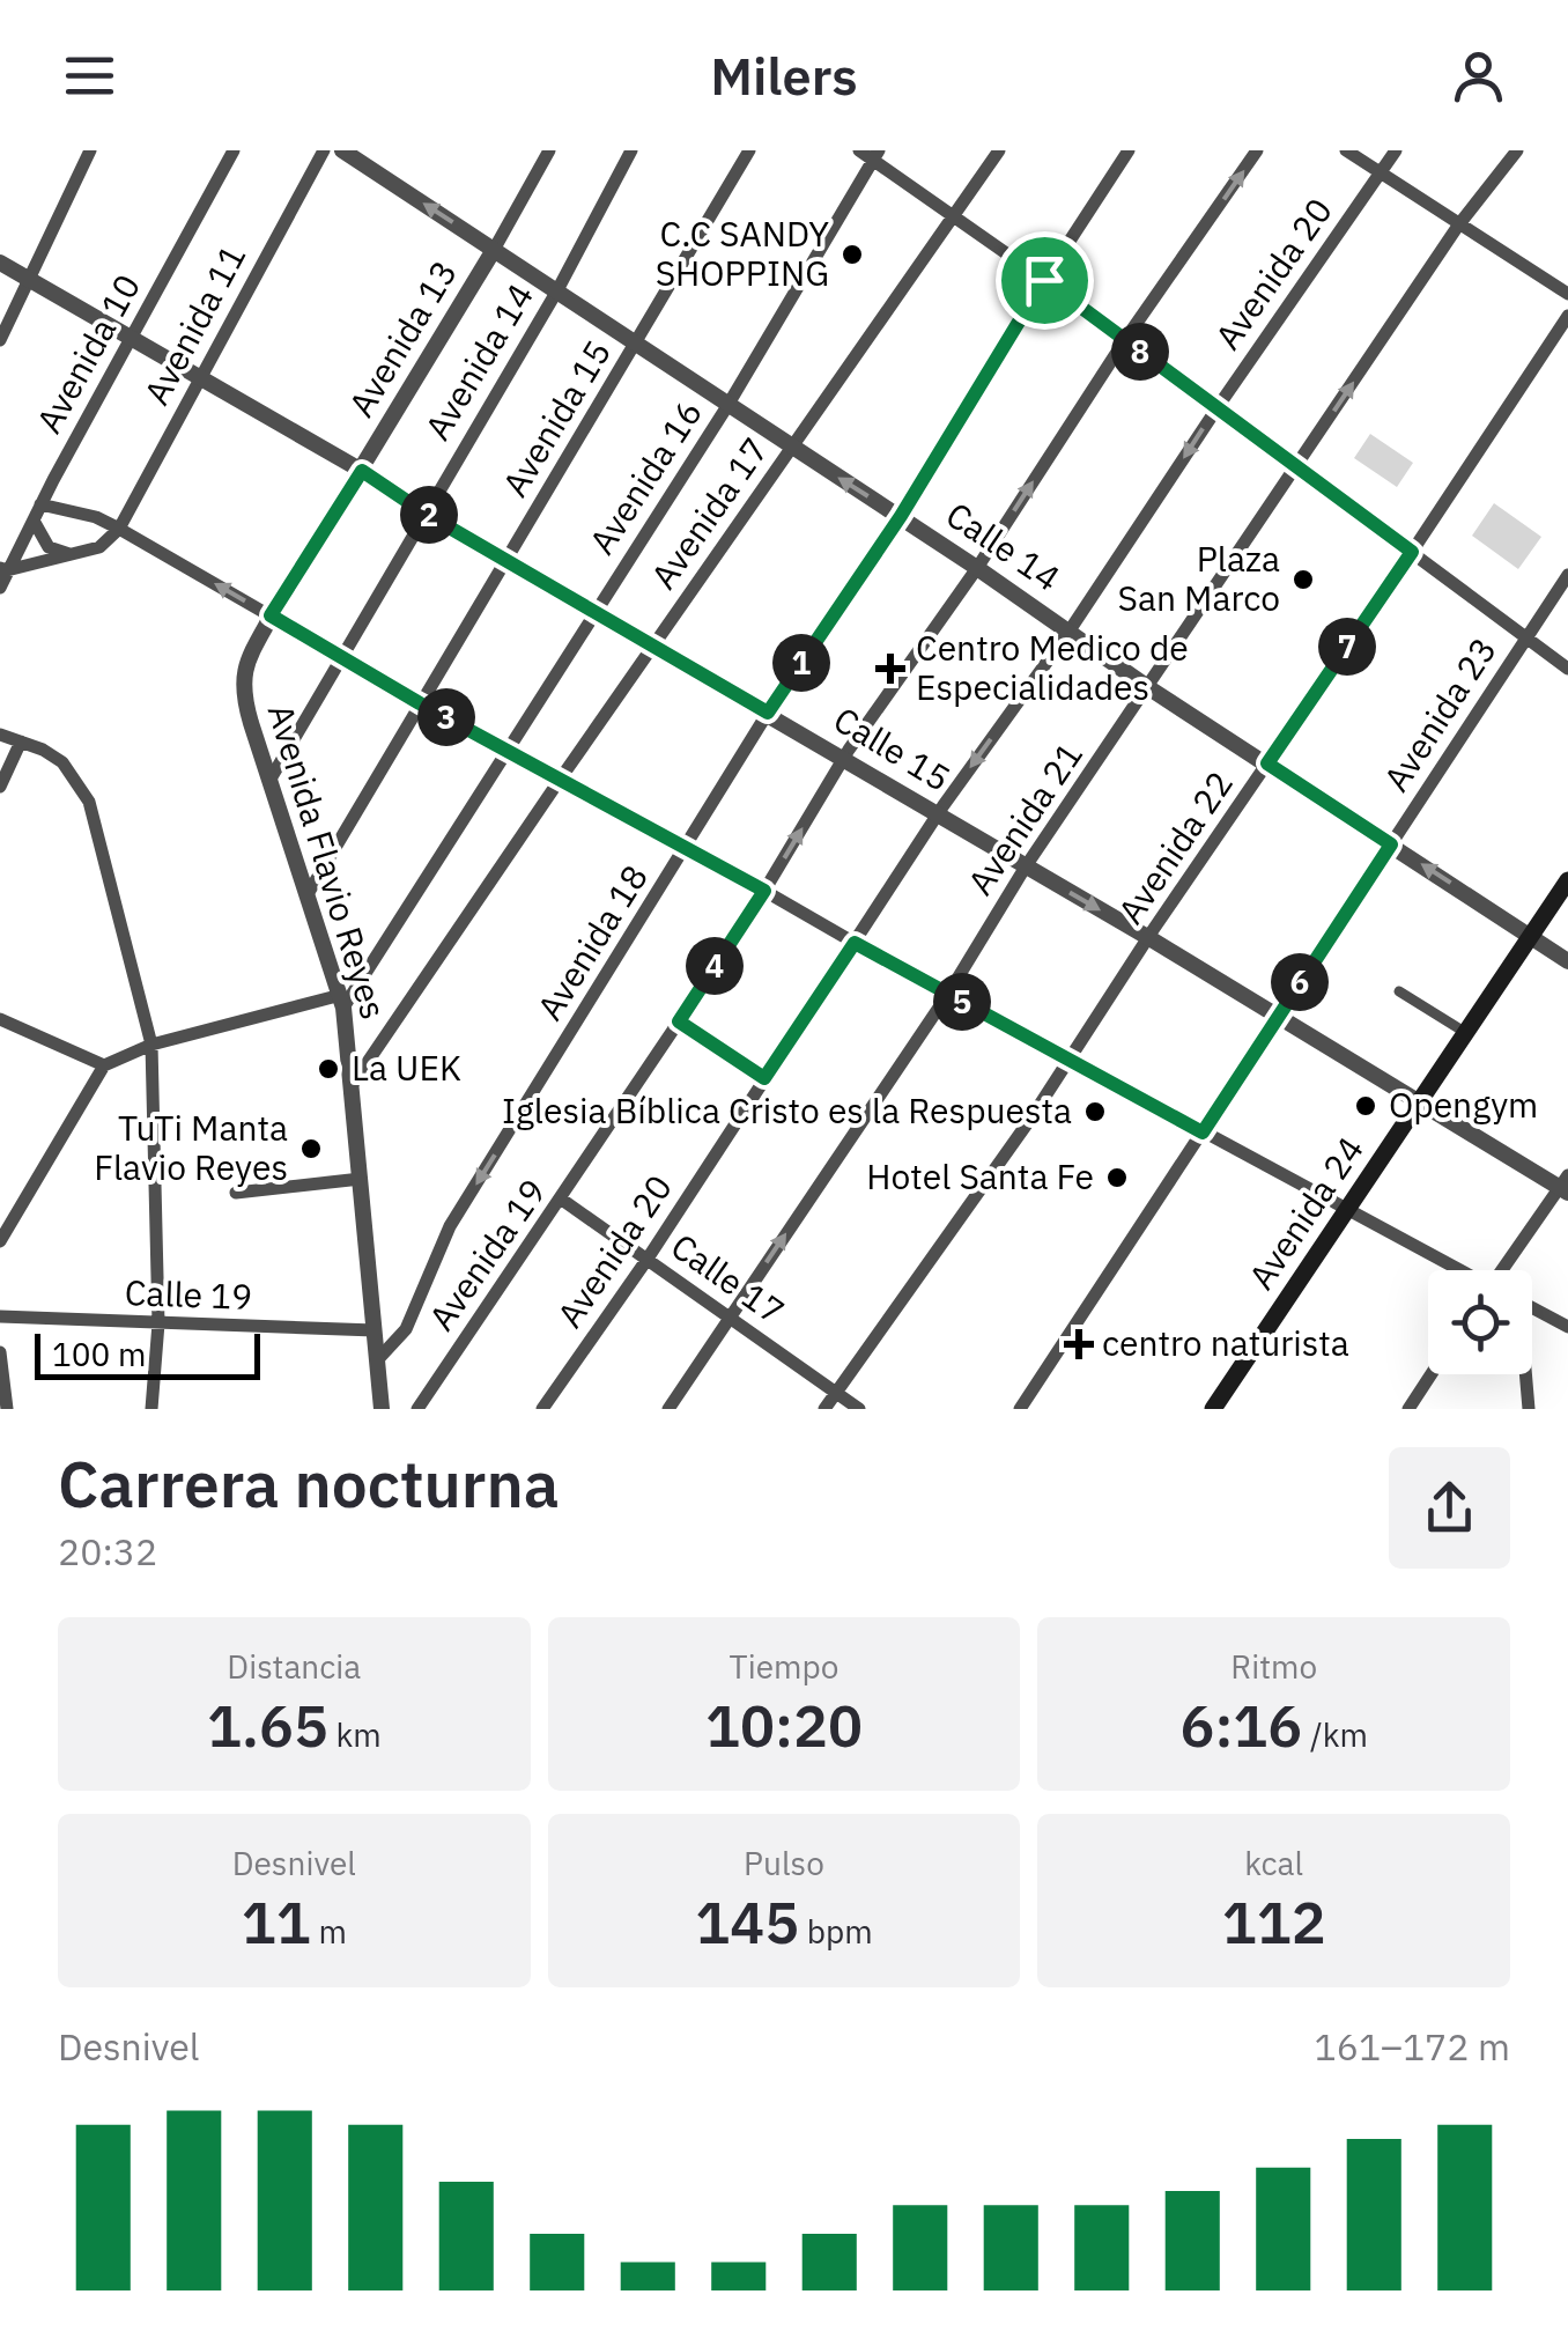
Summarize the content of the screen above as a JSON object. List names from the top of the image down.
{
  "streets": {
    "main road": ["Avenida 24"],
    "street": [
      "Avenida 20",
      "Avenida 11",
      "Avenida 13",
      "Avenida 10",
      "Avenida 14",
      "Avenida 15",
      "Avenida 16",
      "Avenida 17",
      "Calle 14",
      "Avenida 23",
      "Calle 15",
      "Avenida 21",
      "Avenida 22",
      "Avenida Flavio Reyes",
      "Avenida 18",
      "Avenida 19",
      "Calle 17",
      "Calle 19"
    ]
  },
  "crossings": [
    ["Avenida 20", "Calle 14"],
    ["Avenida 20", "Calle 15"],
    ["Avenida 20", "Calle 17"],
    ["Avenida 11", "Calle 15"],
    ["Avenida 13", "Calle 14"],
    ["Avenida 13", "Calle 15"],
    ["Avenida 13", "Avenida Flavio Reyes"],
    ["Avenida 10", "Calle 15"],
    ["Avenida 14", "Calle 14"],
    ["Avenida 14", "Calle 15"],
    ["Avenida 14", "Avenida Flavio Reyes"],
    ["Avenida 15", "Calle 14"],
    ["Avenida 15", "Calle 15"],
    ["Avenida 15", "Avenida Flavio Reyes"],
    ["Avenida 16", "Calle 14"],
    ["Avenida 16", "Calle 15"],
    ["Avenida 16", "Avenida Flavio Reyes"],
    ["Avenida 17", "Calle 14"],
    ["Avenida 17", "Calle 15"],
    ["Avenida 17", "Avenida Flavio Reyes"],
    ["Calle 14", "Avenida 23"],
    ["Calle 14", "Avenida 21"],
    ["Calle 14", "Avenida 22"],
    ["Calle 14", "Avenida 18"],
    ["Calle 14", "Avenida 24"],
    ["Calle 14", "Avenida 19"],
    ["Avenida 23", "Calle 15"],
    ["Calle 15", "Avenida 21"],
    ["Calle 15", "Avenida 22"],
    ["Calle 15", "Avenida 18"],
    ["Calle 15", "Avenida 24"],
    ["Calle 15", "Avenida 19"],
    ["Avenida 21", "Calle 17"],
    ["Avenida 22", "Calle 17"],
    ["Avenida Flavio Reyes", "Avenida 18"],
    ["Avenida Flavio Reyes", "Calle 19"],
    ["Avenida 19", "Calle 17"]
  ],
  "one_way": ["Avenida 21", "Avenida 18", "Avenida 19"],
  "places": {
    "other": [
      "C.C SANDY SHOPPING",
      "Plaza San Marco",
      "La UEK",
      "Opengym",
      "Iglesia Bíblica Cristo es la Respuesta",
      "TuTi Manta Flavio Reyes",
      "Hotel Santa Fe"
    ],
    "health": ["Centro Medico de Especialidades", "centro naturista"]
  },
  "scale_bar": "100 m",
  "page": {
    "header": "Milers",
    "pins": [
      "8",
      "2",
      "7",
      "1",
      "3",
      "4",
      "6",
      "5"
    ],
    "scale": "100 m",
    "heading": ["Carrera nocturna", "20:32"],
    "stats": [
      ["Distancia", "1.65 km"],
      ["Tiempo", "10:20"],
      ["Ritmo", "6:16 /km"],
      ["Desnivel", "11 m"],
      ["Pulso", "145 bpm"],
      ["kcal", "112"]
    ],
    "chart": ["Desnivel", "161–172 m"]
  }
}
